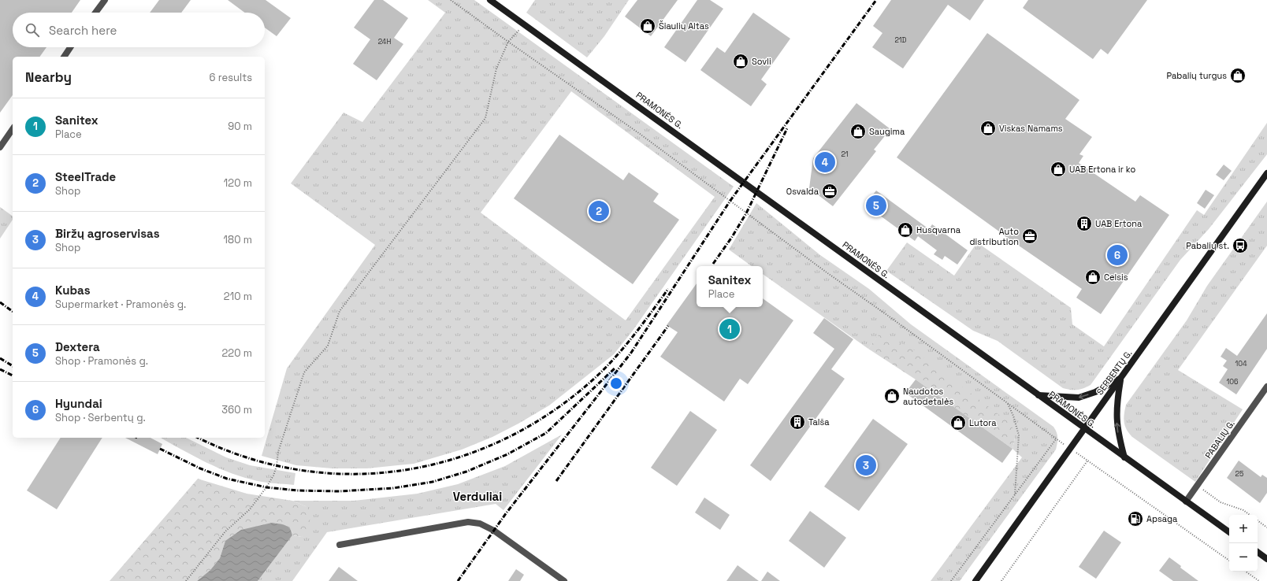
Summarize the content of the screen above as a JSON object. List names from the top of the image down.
{
  "streets": {
    "main road": ["PRAMONĖS G.", "SERBENTŲ G."],
    "street": ["PABALIŲ G."]
  },
  "crossings": [
    ["PRAMONĖS G.", "SERBENTŲ G."],
    ["PRAMONĖS G.", "PABALIŲ G."]
  ],
  "districts": ["Verduliai"],
  "places": {
    "shop": [
      "Šiaulių Altas",
      "Sovli",
      "Pabalių turgus",
      "Viskas Namams",
      "Saugima",
      "UAB Ertona ir ko",
      "Husqvarna",
      "Celsis",
      "Naudotos autodetalės",
      "Lutora"
    ],
    "office": ["Osvalda", "Auto distribution"],
    "building": ["UAB Ertona", "Talša"],
    "bus stop": ["Pabalių st."],
    "fuel station": ["Apsaga"]
  },
  "house_numbers": [
    "21D",
    "24H",
    "21",
    "104",
    "106",
    "25"
  ],
  "page": {
    "search": "Search here",
    "heading": ["Nearby", "6 results"],
    "list": [
      {
        "mark": "1",
        "name": "Sanitex",
        "note": "Place",
        "value": "90 m"
      },
      {
        "mark": "2",
        "name": "SteelTrade",
        "note": "Shop",
        "value": "120 m"
      },
      {
        "mark": "3",
        "name": "Biržų agroservisas",
        "note": "Shop",
        "value": "180 m"
      },
      {
        "mark": "4",
        "name": "Kubas",
        "note": "Supermarket · Pramonės g.",
        "value": "210 m"
      },
      {
        "mark": "5",
        "name": "Dextera",
        "note": "Shop · Pramonės g.",
        "value": "220 m"
      },
      {
        "mark": "6",
        "name": "Hyundai",
        "note": "Shop · Serbentų g.",
        "value": "360 m"
      }
    ],
    "pins": [
      "4",
      "5",
      "2",
      "6",
      "1",
      "3"
    ],
    "popup": ["Sanitex", "Place"],
    "map_buttons": ["+", "−"]
  }
}
